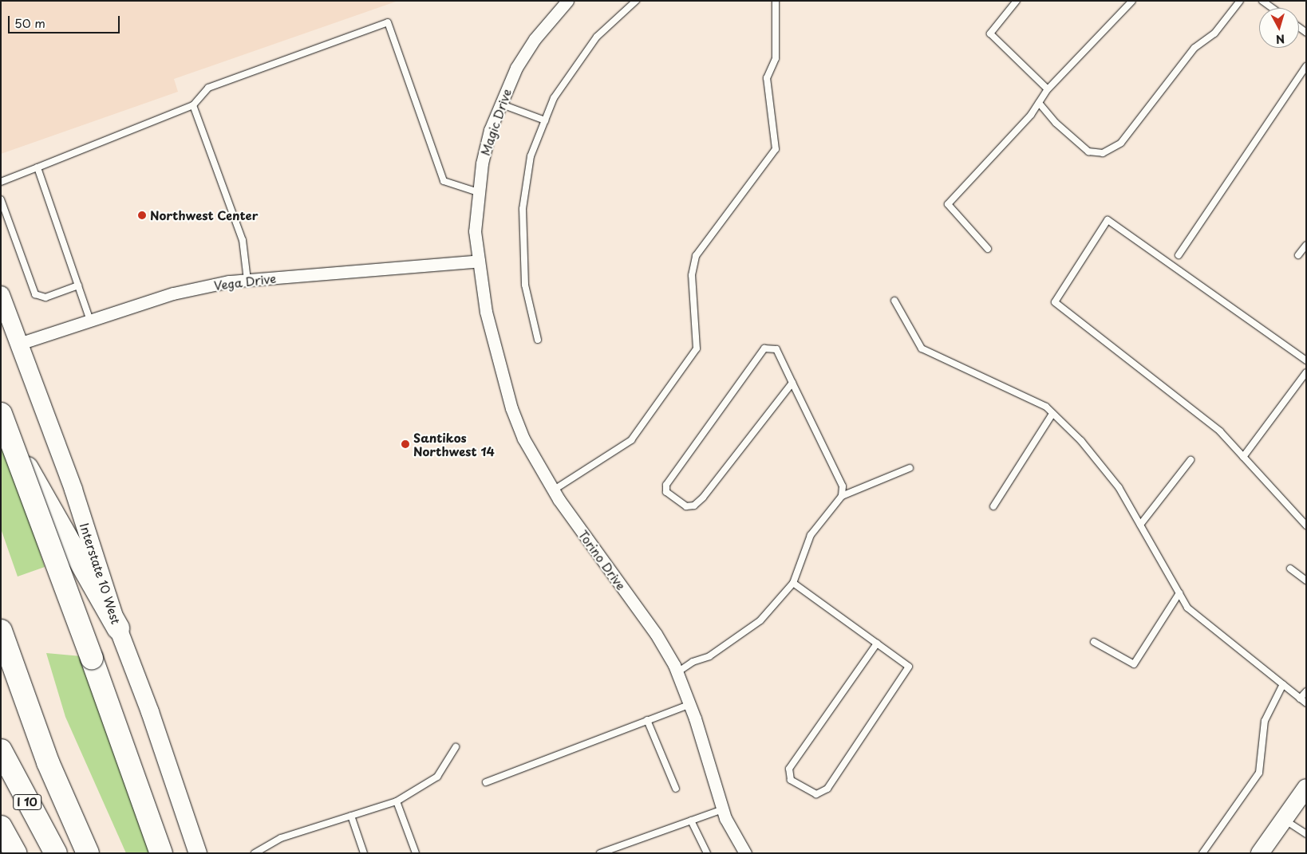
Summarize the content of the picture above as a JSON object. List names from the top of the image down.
{
  "streets": {
    "highway": ["I 10"],
    "main road": ["Interstate 10 West"],
    "street": ["Magic Drive", "Vega Drive", "Torino Drive"]
  },
  "crossings": [
    ["Magic Drive", "Vega Drive"],
    ["Magic Drive", "Torino Drive"],
    ["Vega Drive", "Torino Drive"],
    ["Vega Drive", "Interstate 10 West"]
  ],
  "places": ["Northwest Center", "Santikos Northwest 14"],
  "scale_bar": "50 m",
  "north": "bottom"
}
